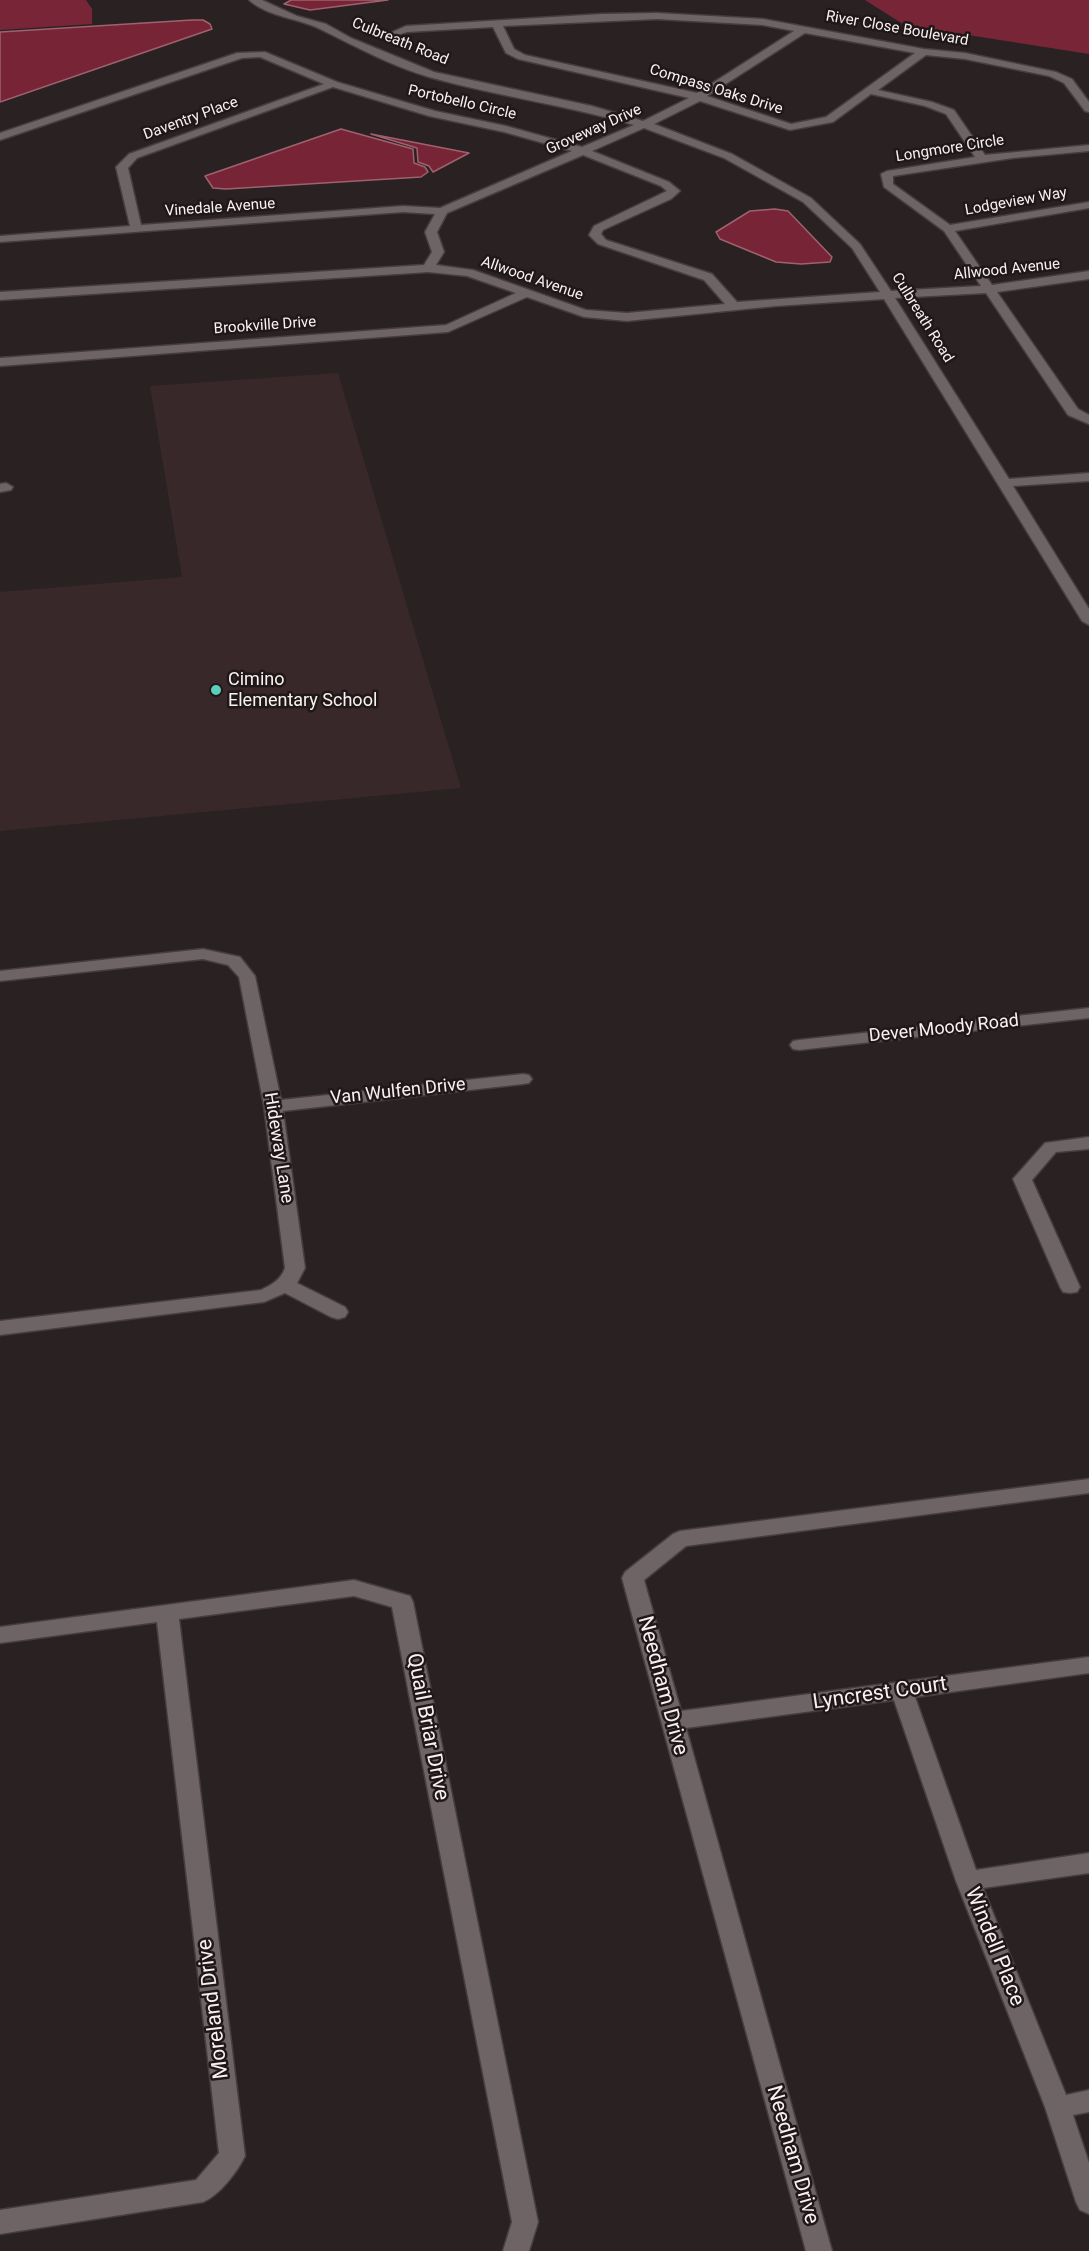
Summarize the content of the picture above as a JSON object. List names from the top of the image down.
{
  "streets": {
    "street": [
      "River Close Boulevard",
      "Culbreath Road",
      "Compass Oaks Drive",
      "Portobello Circle",
      "Daventry Place",
      "Groveway Drive",
      "Longmore Circle",
      "Lodgeview Way",
      "Vinedale Avenue",
      "Allwood Avenue",
      "Brookville Drive",
      "Dever Moody Road",
      "Van Wulfen Drive",
      "Hideway Lane",
      "Needham Drive",
      "Lyncrest Court",
      "Quail Briar Drive",
      "Windell Place",
      "Moreland Drive"
    ]
  },
  "crossings": [
    ["River Close Boulevard", "Compass Oaks Drive"],
    ["River Close Boulevard", "Groveway Drive"],
    ["Culbreath Road", "Groveway Drive"],
    ["Culbreath Road", "Allwood Avenue"],
    ["Compass Oaks Drive", "Groveway Drive"],
    ["Portobello Circle", "Daventry Place"],
    ["Portobello Circle", "Groveway Drive"],
    ["Portobello Circle", "Allwood Avenue"],
    ["Daventry Place", "Vinedale Avenue"],
    ["Groveway Drive", "Vinedale Avenue"],
    ["Longmore Circle", "Lodgeview Way"],
    ["Longmore Circle", "Allwood Avenue"],
    ["Allwood Avenue", "Brookville Drive"],
    ["Van Wulfen Drive", "Hideway Lane"],
    ["Needham Drive", "Lyncrest Court"],
    ["Lyncrest Court", "Windell Place"],
    ["Quail Briar Drive", "Moreland Drive"]
  ],
  "places": ["Cimino Elementary School"]
}
